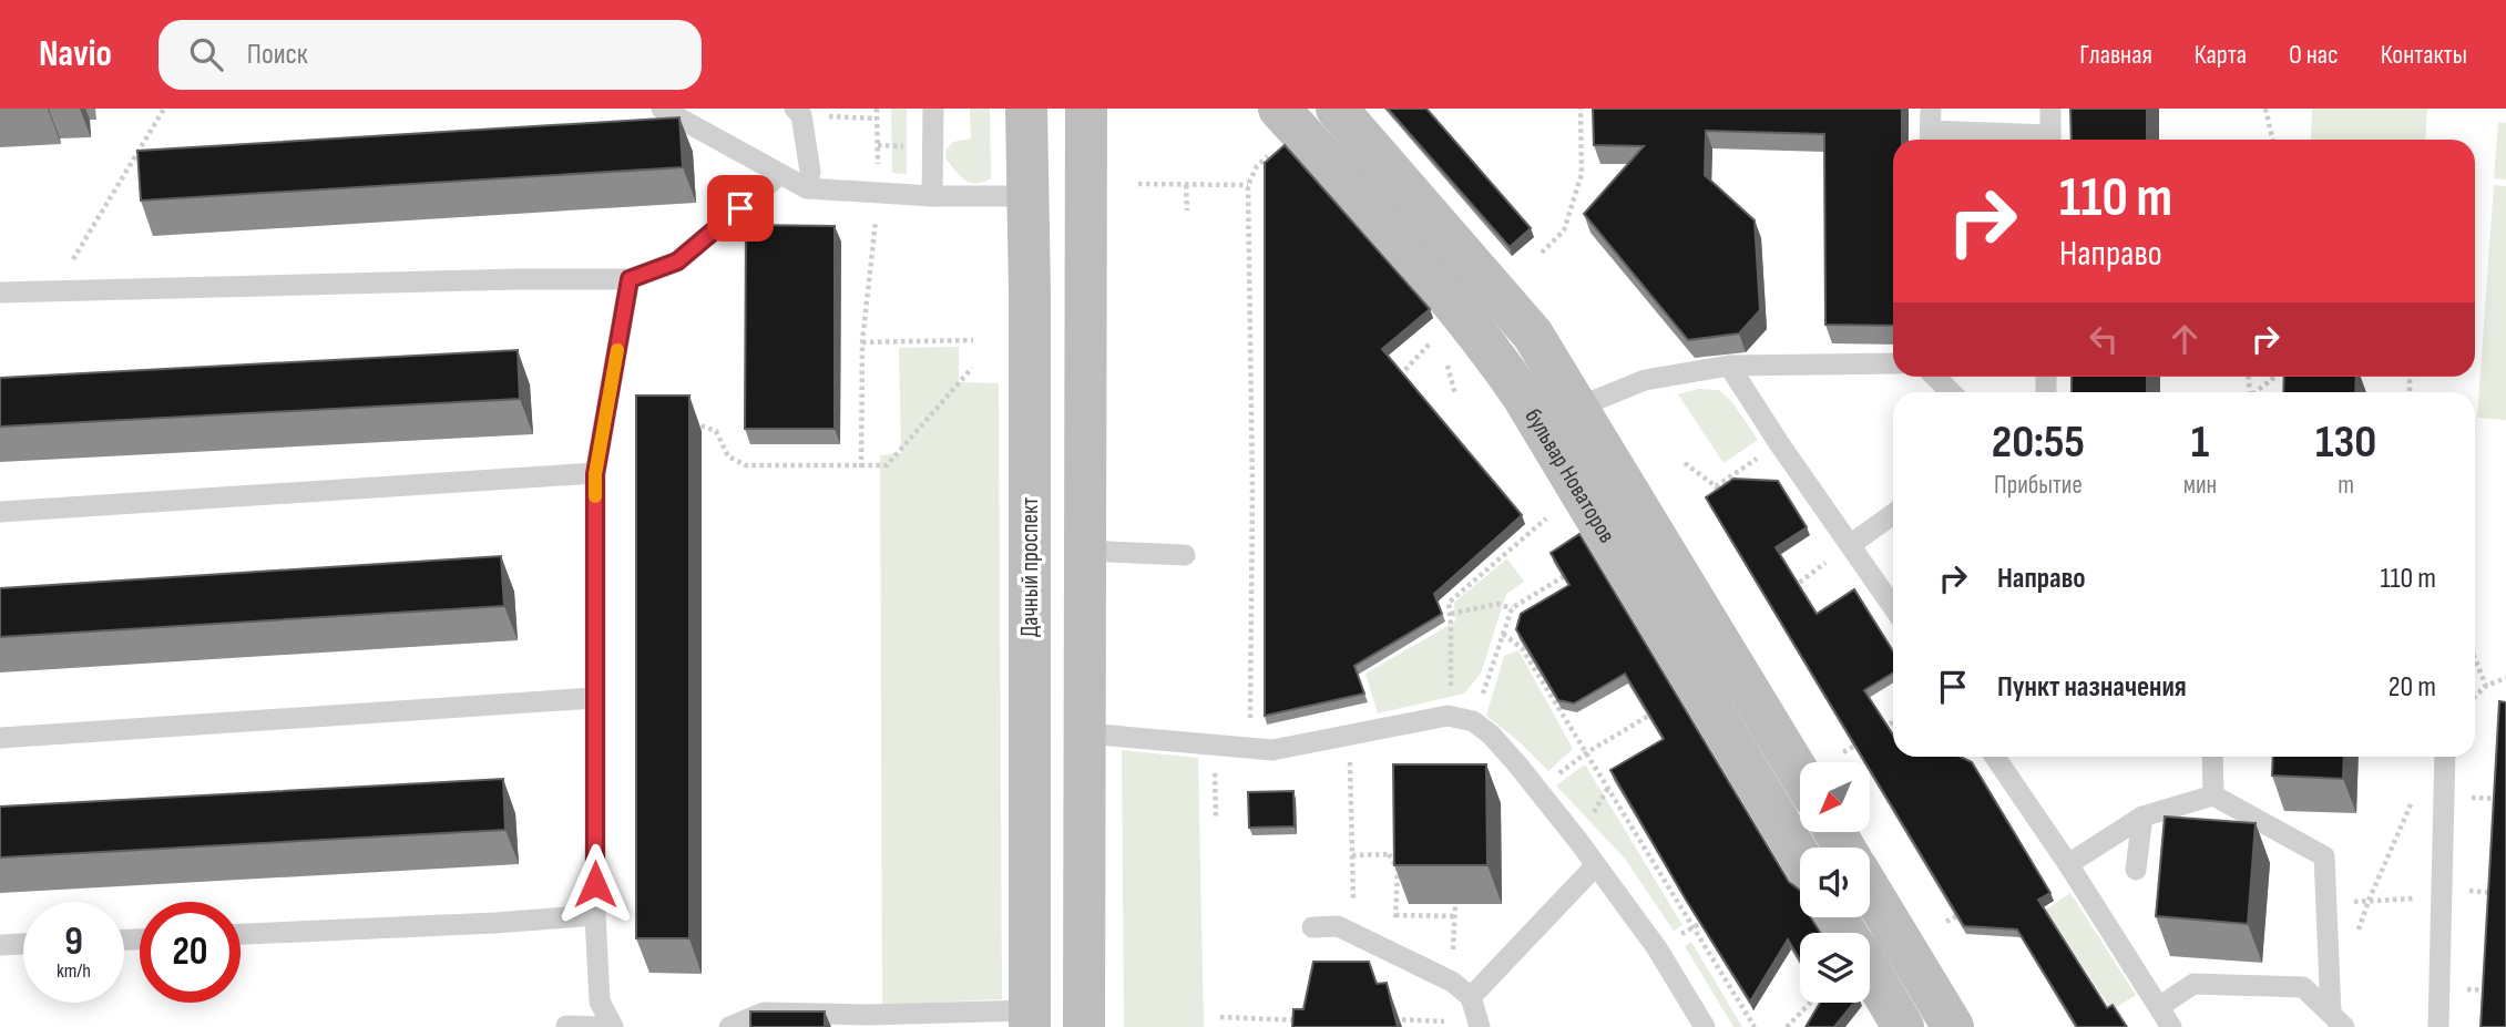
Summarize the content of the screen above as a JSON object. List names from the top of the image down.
{
  "streets": {
    "street": ["бульвар Новаторов", "Дачный проспект"]
  },
  "north": "bottom left",
  "page": {
    "header": "Navio",
    "search": "Поиск",
    "nav": [
      "Главная",
      "Карта",
      "О нас",
      "Контакты"
    ],
    "turn": ["110 m", "Направо"],
    "eta": [
      "20:55",
      "Прибытие",
      "1",
      "мин",
      "130",
      "m"
    ],
    "list": [
      {
        "name": "Направо",
        "value": "110 m"
      },
      {
        "name": "Пункт назначения",
        "value": "20 m"
      }
    ],
    "speed": "9 km/h",
    "limit": "20"
  }
}
